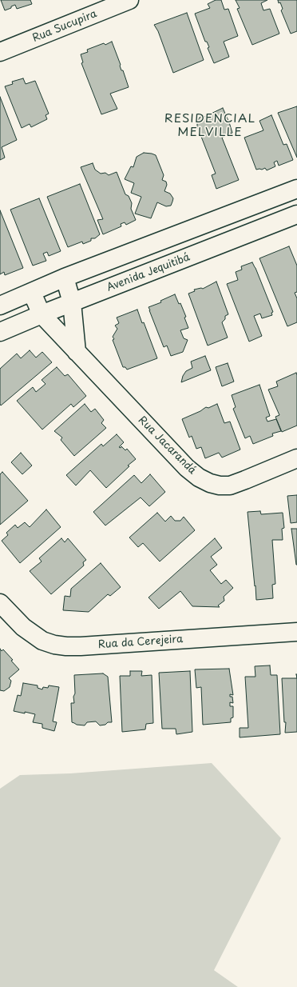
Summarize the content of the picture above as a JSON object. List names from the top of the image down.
{
  "streets": {
    "street": [
      "Rua Sucupira",
      "Avenida Jequitibá",
      "Rua Jacarandá",
      "Rua da Cerejeira"
    ]
  },
  "crossings": [
    ["Avenida Jequitibá", "Rua Jacarandá"]
  ],
  "districts": ["RESIDENCIAL MELVILLE"]
}
